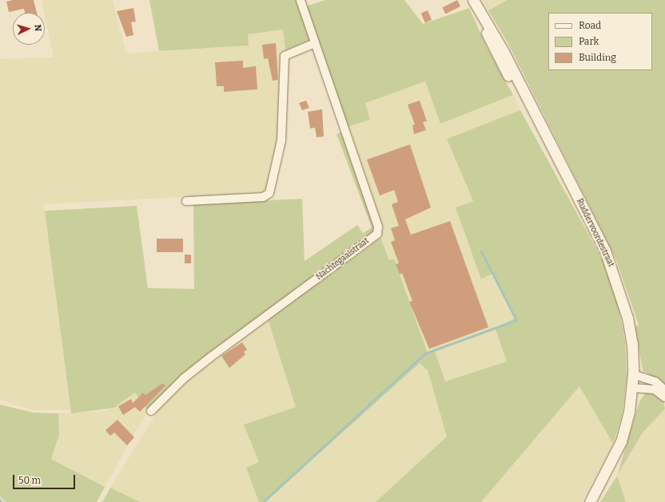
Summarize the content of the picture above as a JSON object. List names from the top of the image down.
{
  "streets": {
    "street": ["Ruddervoordestraat", "Nachtegaalstraat"]
  },
  "legend": ["Road", "Park", "Building"],
  "scale_bar": "50 m",
  "north": "right"
}
